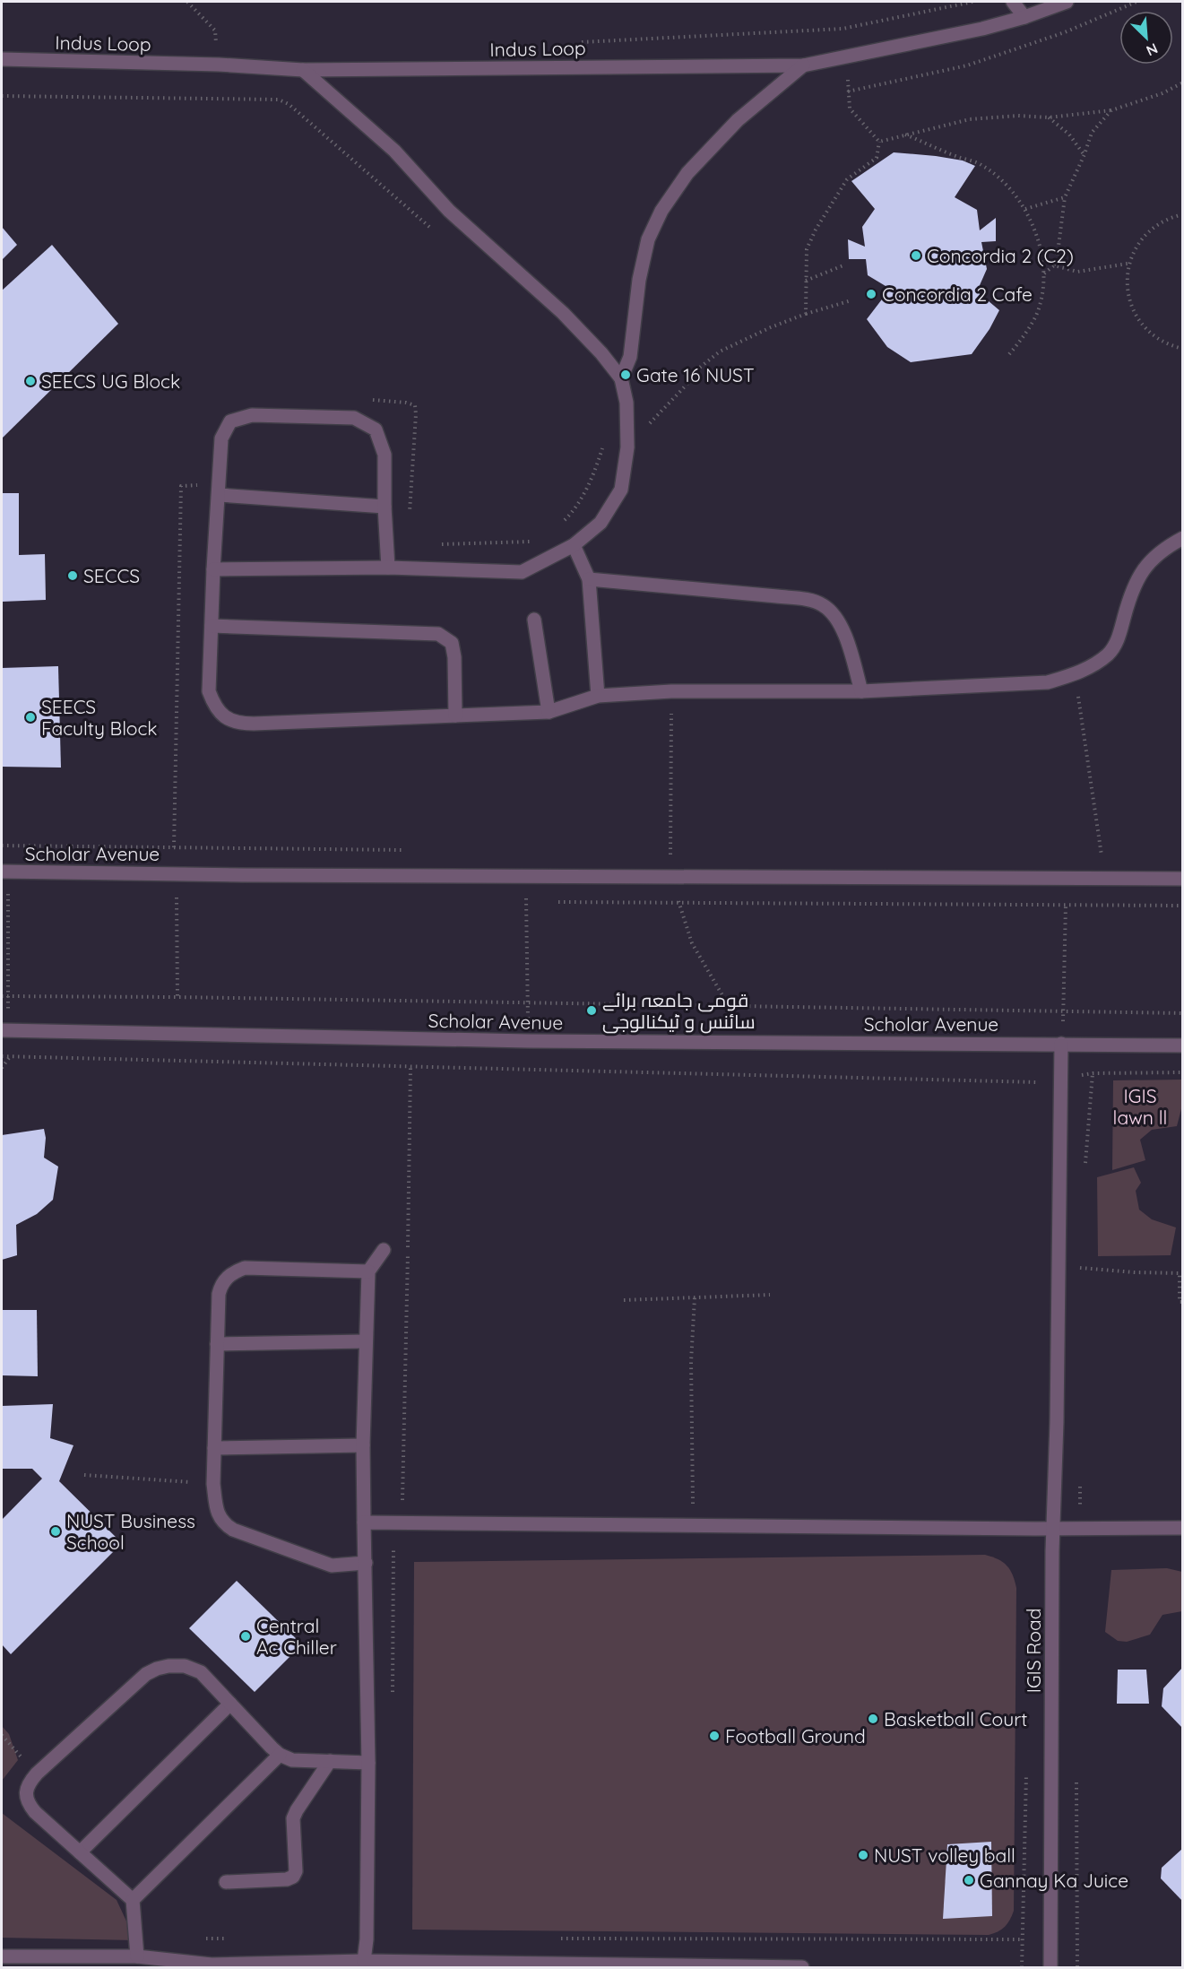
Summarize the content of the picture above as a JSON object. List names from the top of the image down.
{
  "streets": {
    "street": ["Indus Loop", "Scholar Avenue", "IGIS Road"]
  },
  "crossings": [
    ["Scholar Avenue", "IGIS Road"]
  ],
  "parks": ["IGIS lawn ll"],
  "places": [
    "Concordia 2 (C2)",
    "Concordia 2 Cafe",
    "Gate 16 NUST",
    "SEECS UG Block",
    "SECCS",
    "SEECS Faculty Block",
    "قومی جامعہ برائے سائنس و ٹیکنالوجی",
    "NUST Business School",
    "Central Ac Chiller",
    "Basketball Court",
    "Football Ground",
    "NUST volley ball",
    "Gannay Ka Juice"
  ],
  "north": "bottom right"
}
